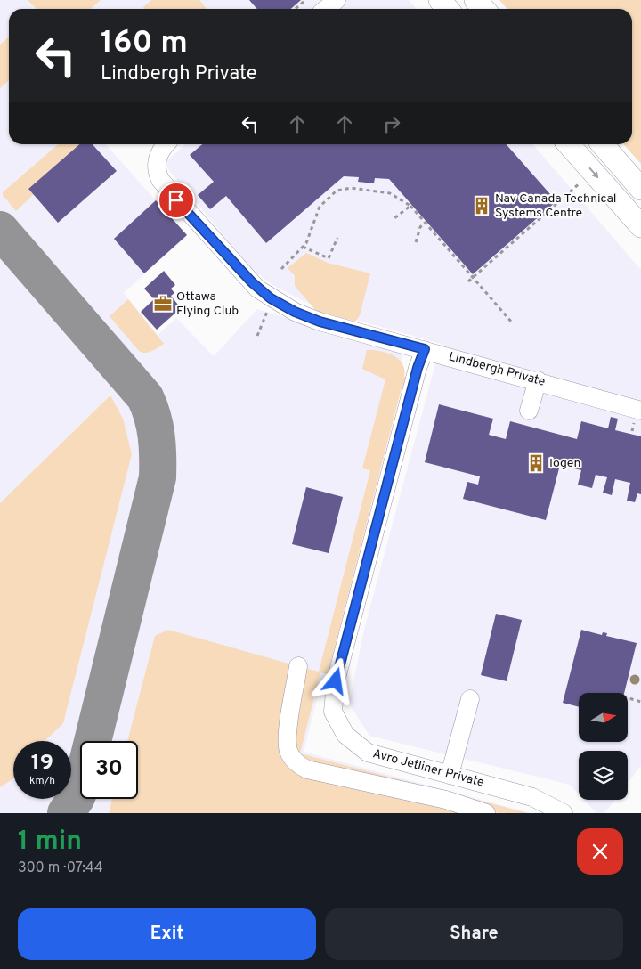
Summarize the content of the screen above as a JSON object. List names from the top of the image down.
{
  "streets": {
    "street": ["Lindbergh Private", "Avro Jetliner Private"]
  },
  "crossings": [
    ["Lindbergh Private", "Avro Jetliner Private"]
  ],
  "places": {
    "building": ["Nav Canada Technical Systems Centre", "Iogen"],
    "office": ["Ottawa Flying Club"]
  },
  "north": "right",
  "page": {
    "turn": ["160 m", "Lindbergh Private"],
    "speed": "19 km/h",
    "limit": "30",
    "heading": ["1 min", "300 m · 07:44"],
    "buttons": ["Exit", "Share"]
  }
}
